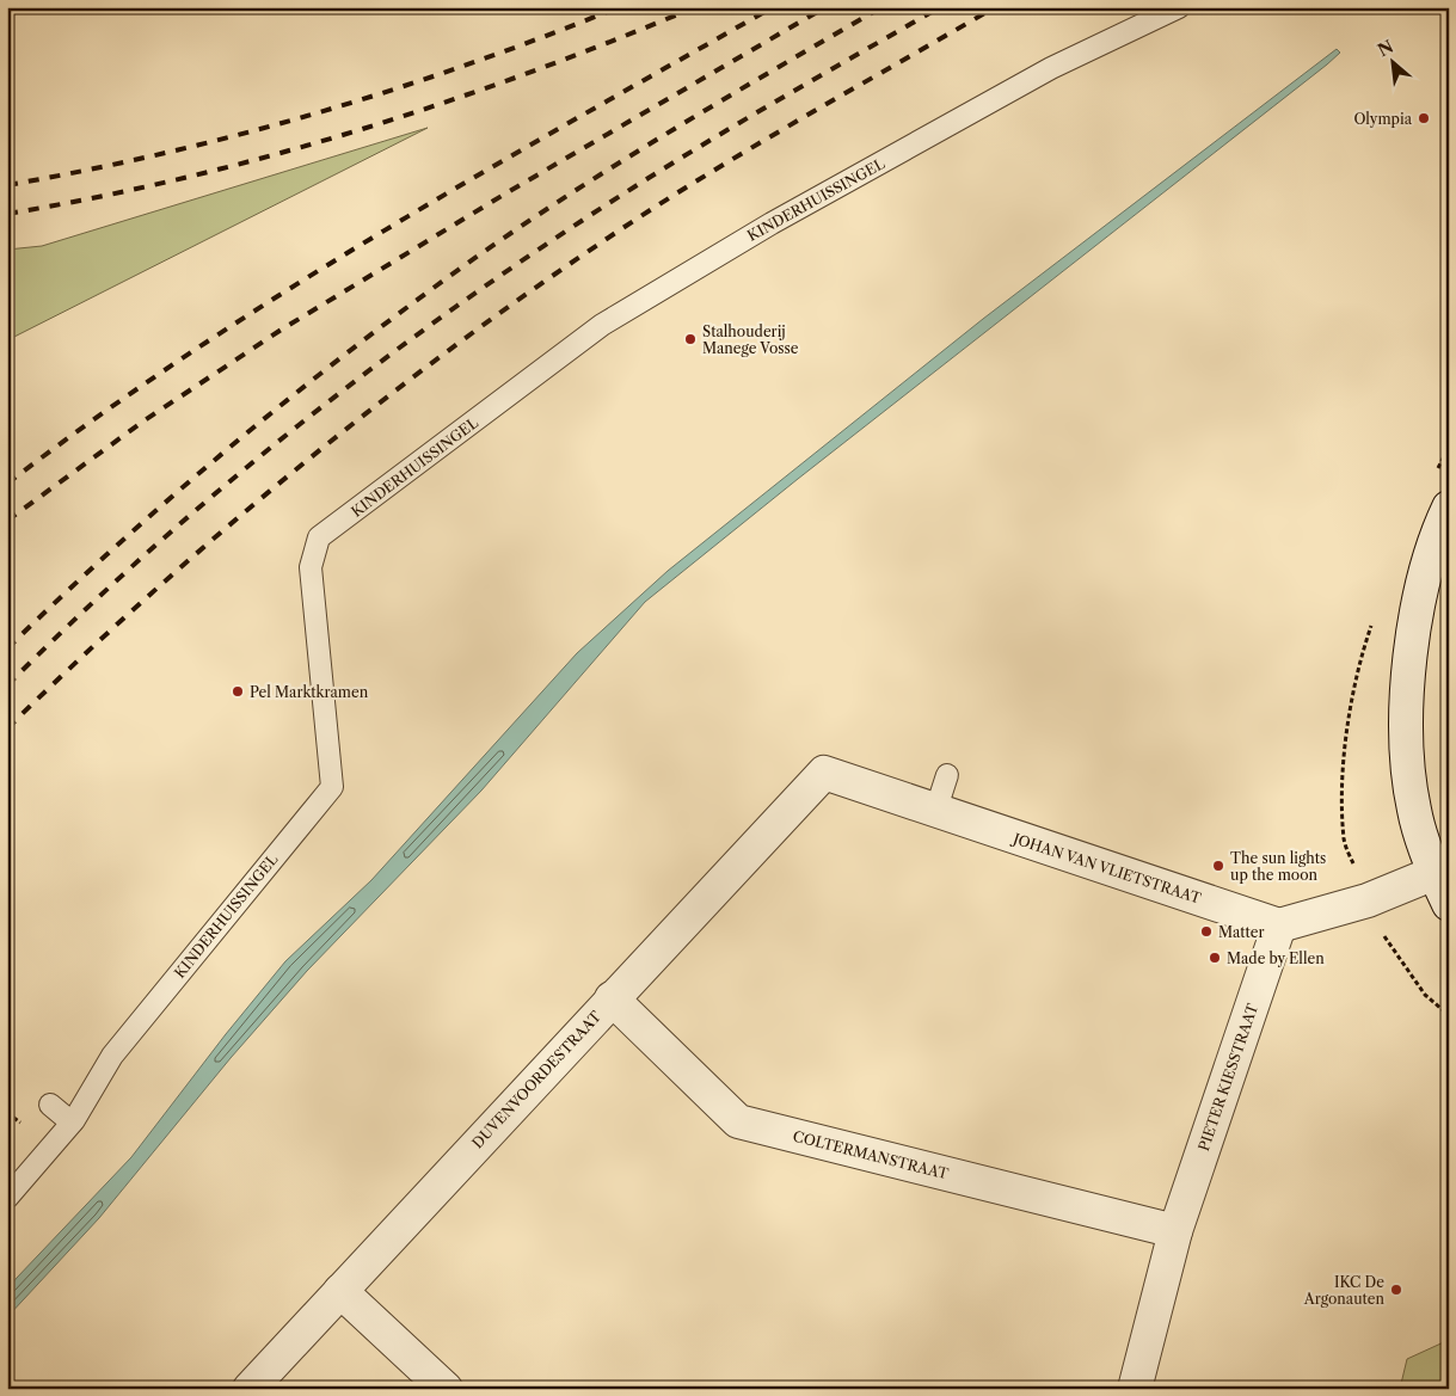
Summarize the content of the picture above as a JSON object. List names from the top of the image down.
{
  "streets": {
    "street": [
      "JOHAN VAN VLIETSTRAAT",
      "PIETER KIESSTRAAT",
      "DUVENVOORDESTRAAT",
      "COLTERMANSTRAAT"
    ],
    "lane": ["KINDERHUISSINGEL"]
  },
  "crossings": [
    ["JOHAN VAN VLIETSTRAAT", "PIETER KIESSTRAAT"],
    ["JOHAN VAN VLIETSTRAAT", "DUVENVOORDESTRAAT"],
    ["PIETER KIESSTRAAT", "COLTERMANSTRAAT"],
    ["DUVENVOORDESTRAAT", "COLTERMANSTRAAT"]
  ],
  "places": [
    "Olympia",
    "Stalhouderij Manege Vosse",
    "Pel Marktkramen",
    "The sun lights up the moon",
    "Matter",
    "Made by Ellen",
    "IKC De Argonauten"
  ],
  "north": "top left"
}
